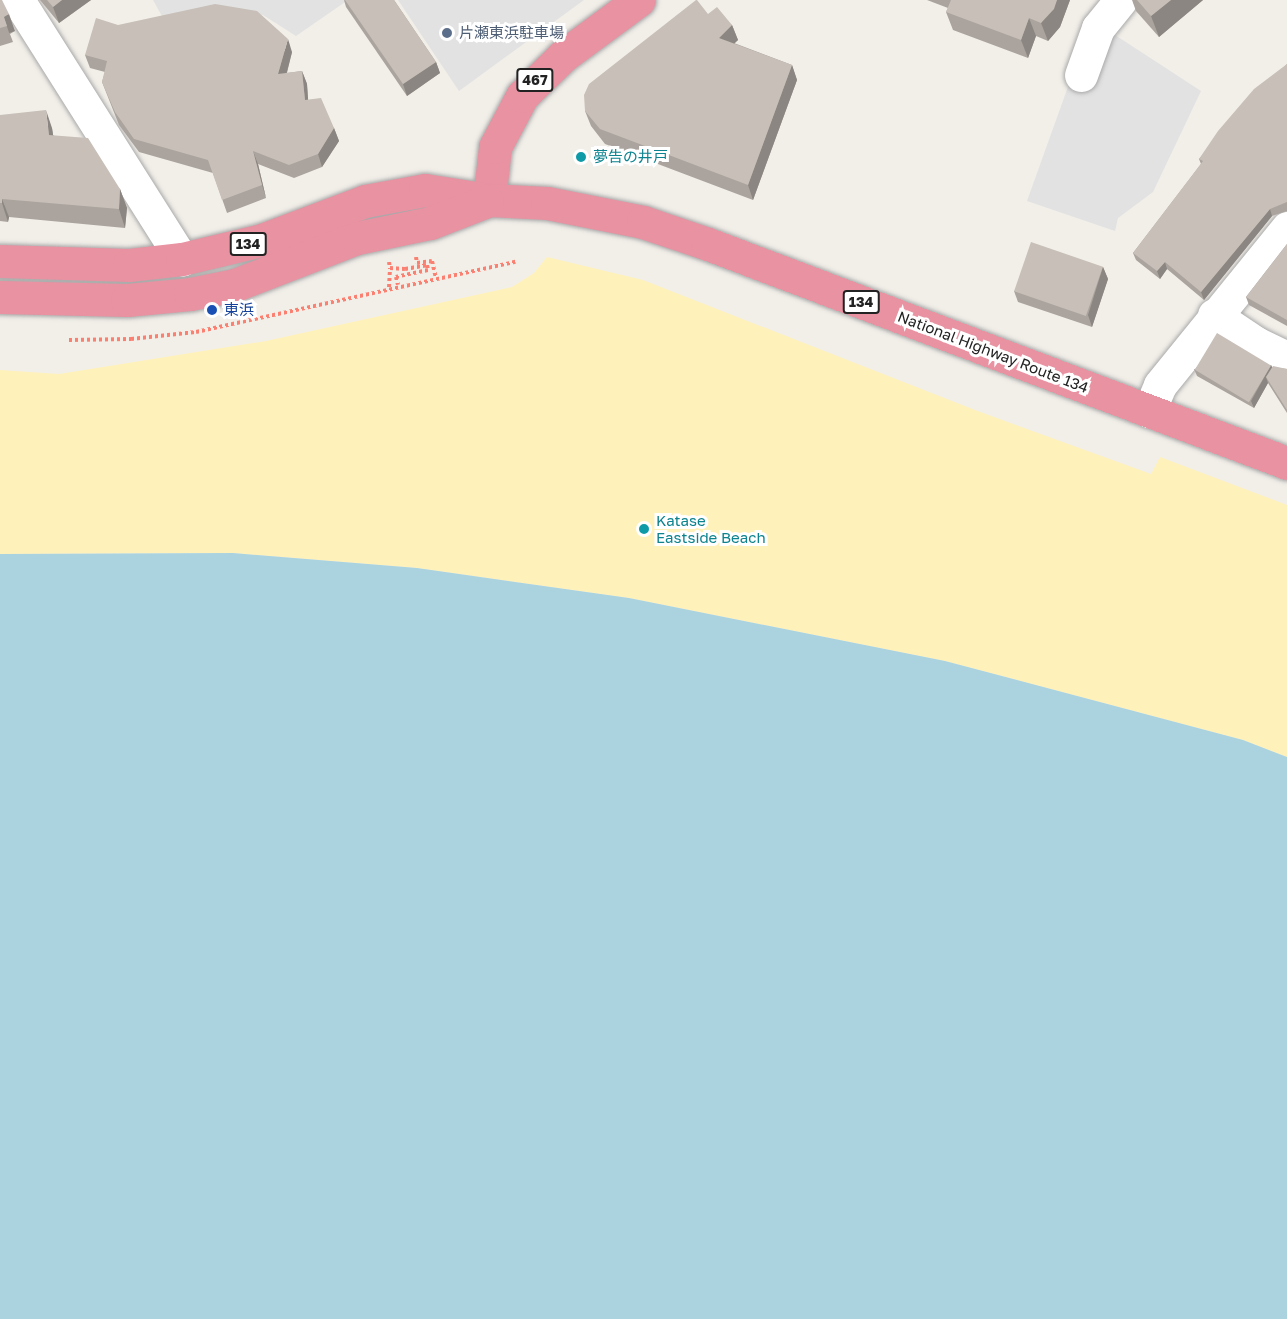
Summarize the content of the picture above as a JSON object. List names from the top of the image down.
{
  "streets": {
    "highway": ["467", "134", "National Highway Route 134"]
  },
  "crossings": [
    ["467", "National Highway Route 134"]
  ],
  "places": [
    "片瀬東浜駐車場",
    "夢告の井戸",
    "東浜",
    "Katase Eastside Beach"
  ]
}
